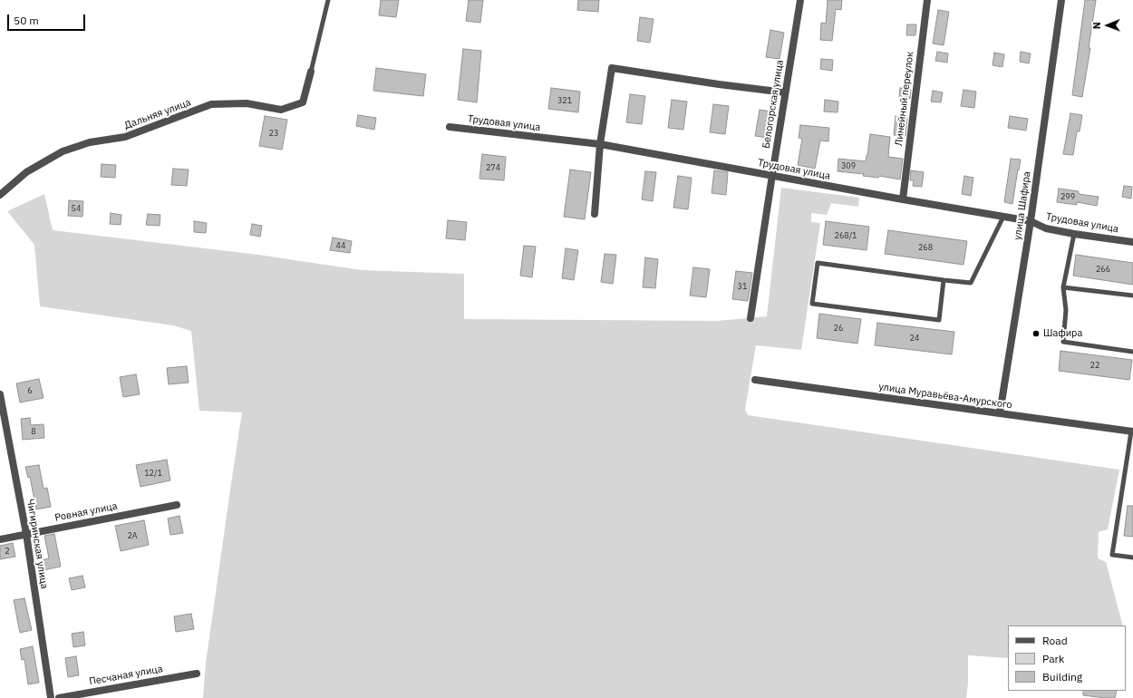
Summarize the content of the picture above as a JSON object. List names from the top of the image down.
{
  "streets": {
    "street": [
      "Линейный переулок",
      "Белогорская улица",
      "Дальняя улица",
      "Трудовая улица",
      "улица Шафира",
      "улица Муравьёва-Амурского",
      "Ровная улица",
      "Чигиринская улица",
      "Песчаная улица"
    ]
  },
  "crossings": [
    ["Линейный переулок", "Трудовая улица"],
    ["Белогорская улица", "Трудовая улица"],
    ["Трудовая улица", "улица Шафира"],
    ["улица Шафира", "улица Муравьёва-Амурского"],
    ["Ровная улица", "Чигиринская улица"]
  ],
  "places": ["Шафира"],
  "house_numbers": [
    "321",
    "23",
    "309",
    "274",
    "299",
    "54",
    "268/1",
    "44",
    "268",
    "266",
    "31",
    "26",
    "24",
    "22",
    "6",
    "8",
    "12/1",
    "2А",
    "2"
  ],
  "legend": ["Road", "Park", "Building"],
  "scale_bar": "50 m",
  "north": "left"
}
